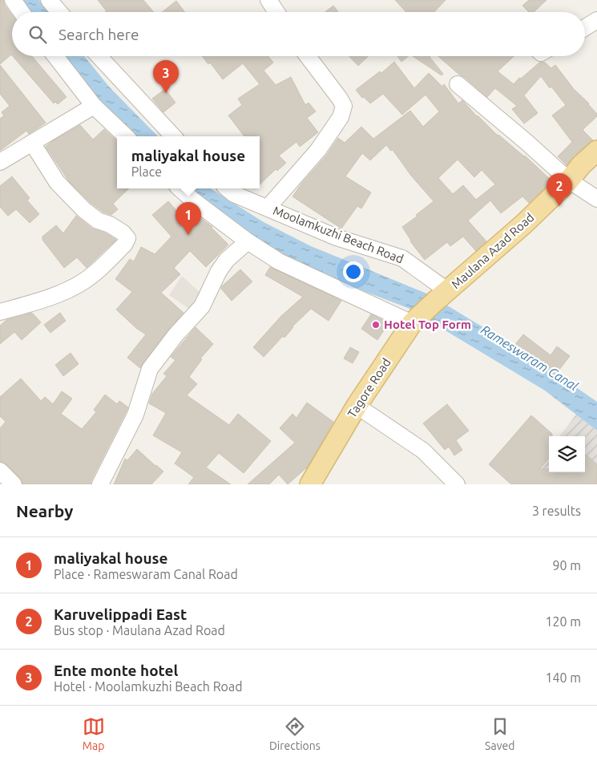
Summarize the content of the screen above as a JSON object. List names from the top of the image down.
{
  "streets": {
    "main road": ["Maulana Azad Road", "Tagore Road"],
    "street": ["Moolamkuzhi Beach Road"]
  },
  "crossings": [
    ["Moolamkuzhi Beach Road", "Maulana Azad Road"],
    ["Moolamkuzhi Beach Road", "Tagore Road"],
    ["Maulana Azad Road", "Tagore Road"]
  ],
  "water": ["Rameswaram Canal"],
  "places": ["Hotel Top Form"],
  "page": {
    "search": "Search here",
    "pins": ["3", "2", "1"],
    "popup": ["maliyakal house", "Place"],
    "heading": ["Nearby", "3 results"],
    "list": [
      {
        "mark": "1",
        "name": "maliyakal house",
        "note": "Place · Rameswaram Canal Road",
        "value": "90 m"
      },
      {
        "mark": "2",
        "name": "Karuvelippadi East",
        "note": "Bus stop · Maulana Azad Road",
        "value": "120 m"
      },
      {
        "mark": "3",
        "name": "Ente monte hotel",
        "note": "Hotel · Moolamkuzhi Beach Road",
        "value": "140 m"
      }
    ],
    "nav": ["Map", "Directions", "Saved"]
  }
}
